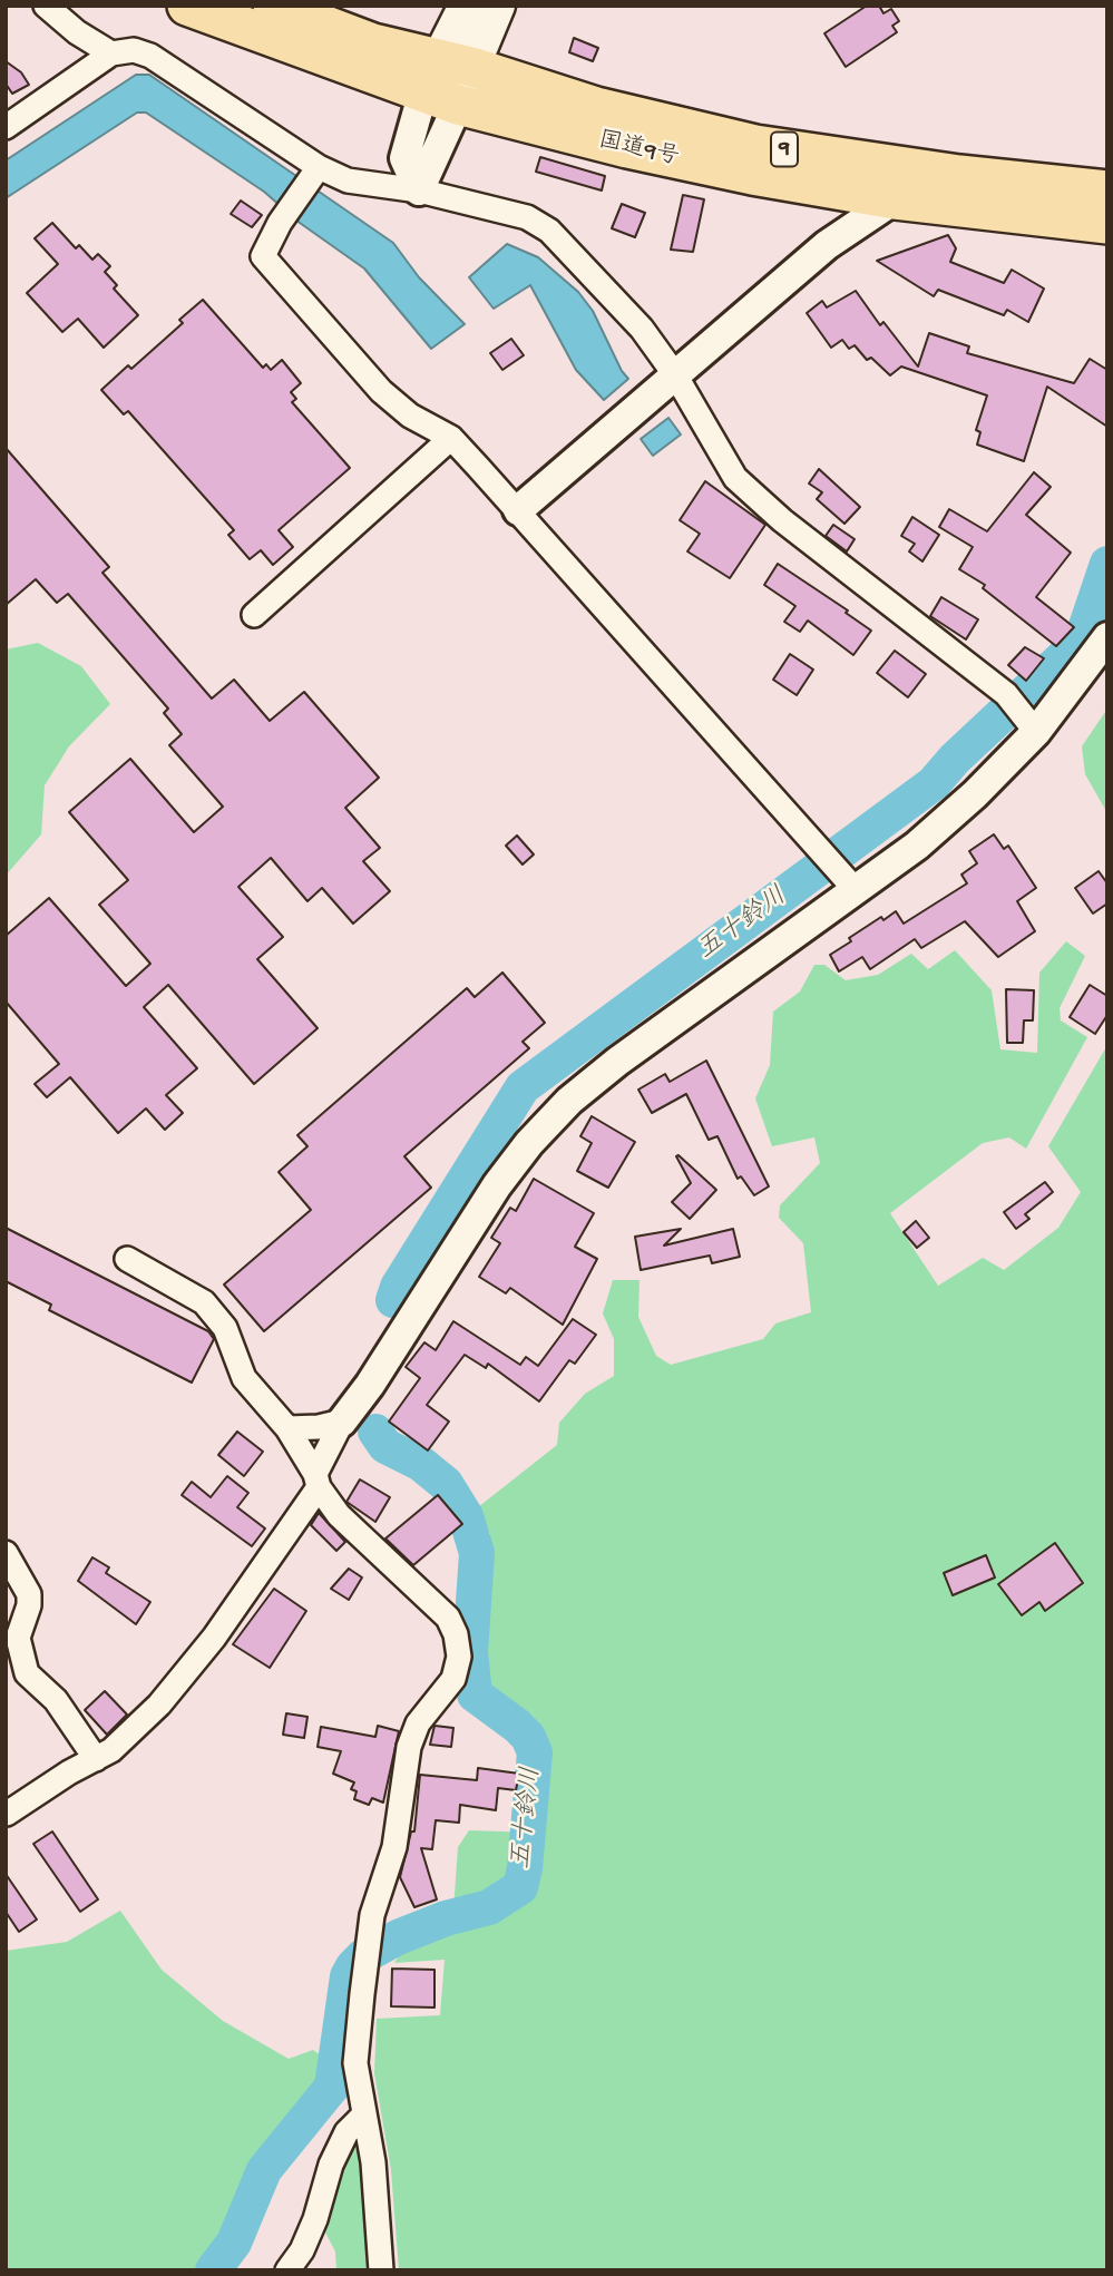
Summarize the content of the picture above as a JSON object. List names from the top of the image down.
{
  "streets": {
    "highway": ["9", "国道9号"]
  },
  "water": ["五十鈴川"]
}
